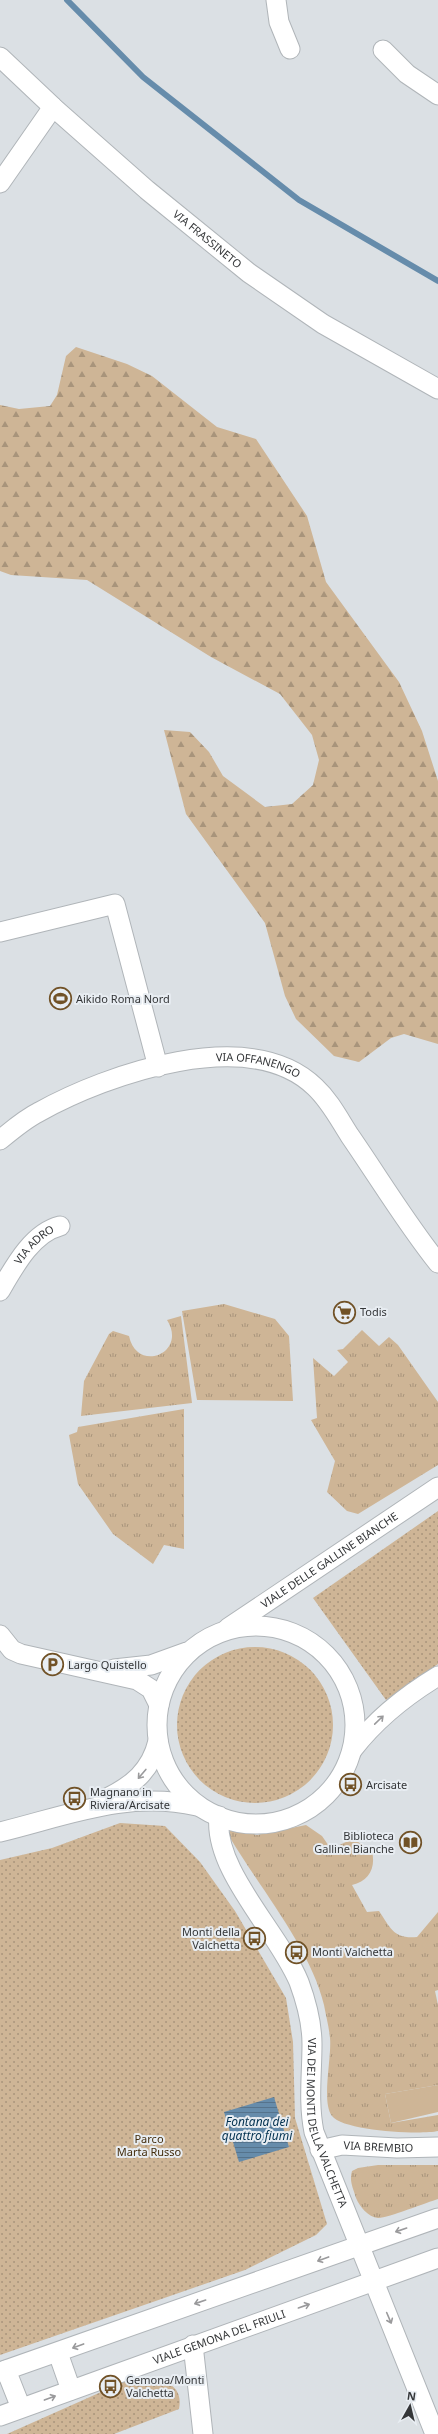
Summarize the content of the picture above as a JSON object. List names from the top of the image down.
{
  "streets": {
    "street": [
      "VIA FRASSINETO",
      "VIA OFFANENGO",
      "VIA ADRO",
      "VIALE DELLE GALLINE BIANCHE",
      "VIA DEI MONTI DELLA VALCHETTA",
      "VIA BREMBIO",
      "VIALE GEMONA DEL FRIULI"
    ]
  },
  "crossings": [
    ["VIA DEI MONTI DELLA VALCHETTA", "VIA BREMBIO"],
    ["VIA DEI MONTI DELLA VALCHETTA", "VIALE GEMONA DEL FRIULI"]
  ],
  "water": ["Fontana dei quattro fiumi"],
  "parks": ["Parco Marta Russo"],
  "places": {
    "sports": ["Aikido Roma Nord"],
    "supermarket": ["Todis"],
    "parking": ["Largo Quistello"],
    "bus stop": [
      "Arcisate",
      "Magnano in Riviera/Arcisate",
      "Monti della Valchetta",
      "Monti Valchetta",
      "Gemona/Monti Valchetta"
    ],
    "library": ["Biblioteca Galline Bianche"]
  },
  "north": "top"
}
